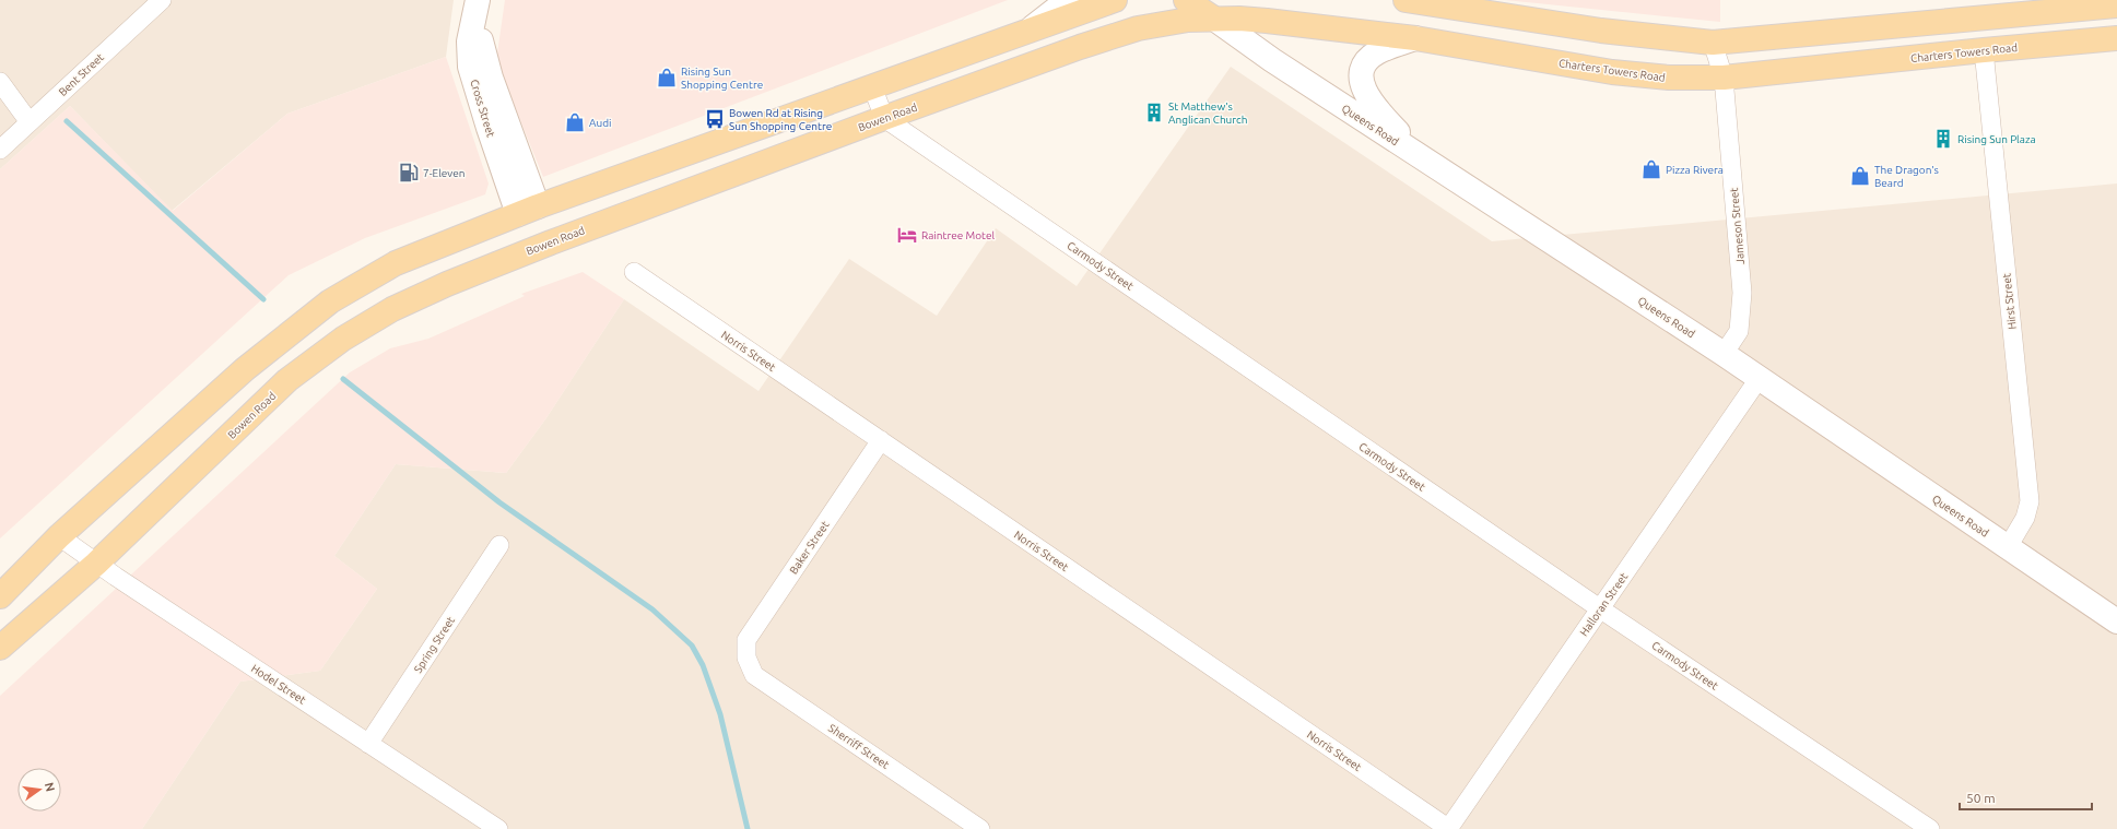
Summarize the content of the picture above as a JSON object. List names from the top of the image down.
{
  "streets": {
    "main road": ["Charters Towers Road", "Bowen Road"],
    "street": [
      "Bent Street",
      "Cross Street",
      "Queens Road",
      "Jameson Street",
      "Carmody Street",
      "Hirst Street",
      "Norris Street",
      "Baker Street",
      "Halloran Street",
      "Spring Street",
      "Hodel Street",
      "Sherriff Street"
    ]
  },
  "crossings": [
    ["Charters Towers Road", "Bowen Road"],
    ["Charters Towers Road", "Queens Road"],
    ["Charters Towers Road", "Jameson Street"],
    ["Charters Towers Road", "Hirst Street"],
    ["Bowen Road", "Queens Road"],
    ["Bowen Road", "Carmody Street"],
    ["Bowen Road", "Hodel Street"],
    ["Queens Road", "Jameson Street"],
    ["Queens Road", "Hirst Street"],
    ["Queens Road", "Halloran Street"],
    ["Carmody Street", "Halloran Street"],
    ["Norris Street", "Baker Street"],
    ["Norris Street", "Halloran Street"],
    ["Baker Street", "Sherriff Street"],
    ["Spring Street", "Hodel Street"]
  ],
  "places": {
    "shop": [
      "Rising Sun Shopping Centre",
      "Audi",
      "Pizza Rivera",
      "The Dragon's Beard"
    ],
    "building": ["St Matthew's Anglican Church", "Rising Sun Plaza"],
    "bus stop": ["Bowen Rd at Rising Sun Shopping Centre"],
    "fuel station": ["7-Eleven"],
    "hotel": ["Raintree Motel"]
  },
  "scale_bar": "50 m",
  "north": "right"
}
